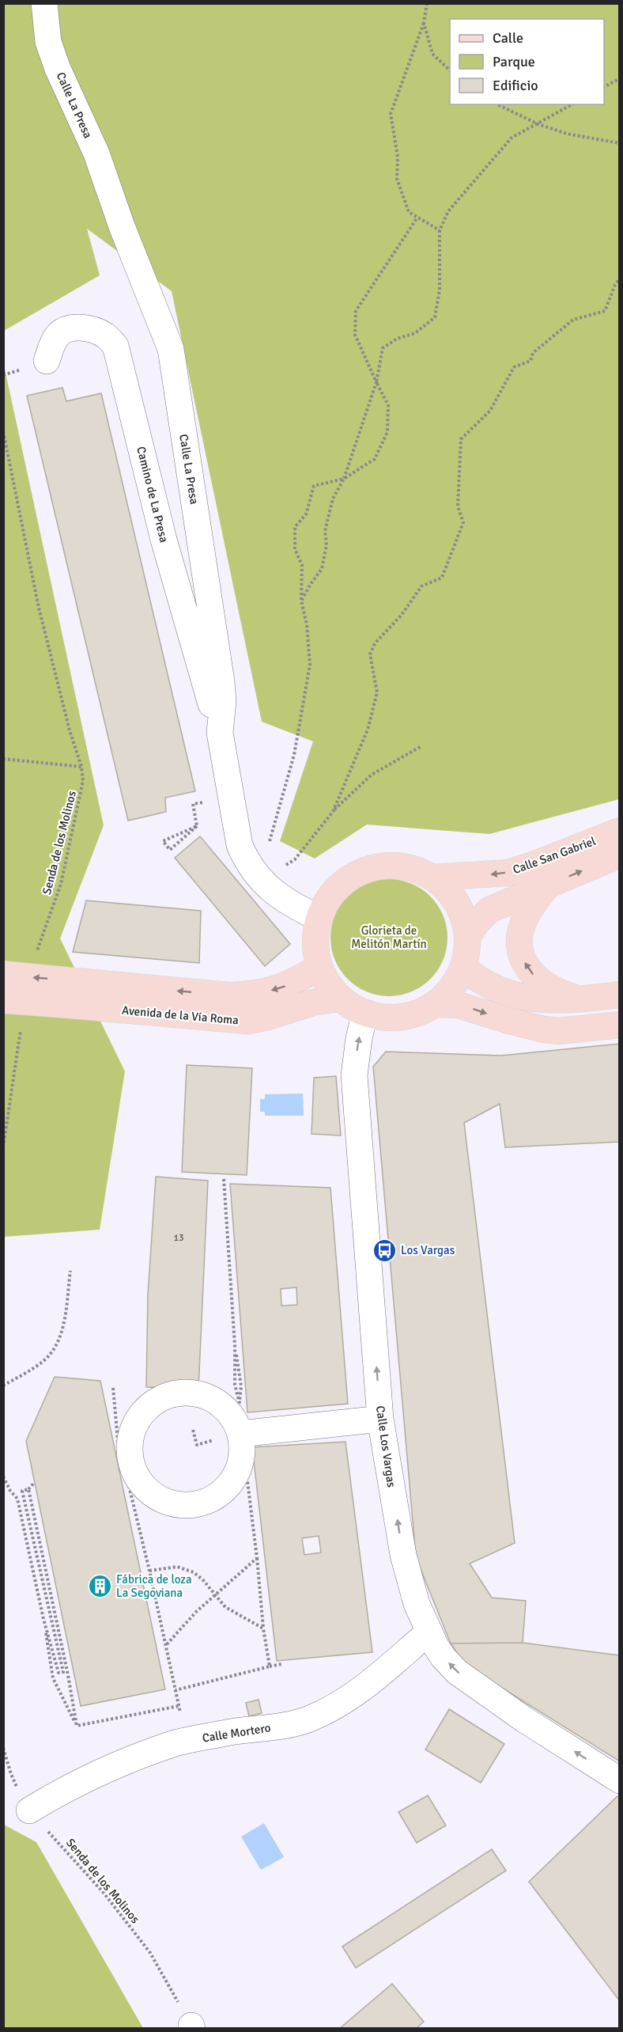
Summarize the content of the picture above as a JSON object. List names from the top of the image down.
{
  "streets": {
    "main road": ["Calle San Gabriel", "Avenida de la Vía Roma"],
    "street": [
      "Calle La Presa",
      "Camino de La Presa",
      "Calle Los Vargas",
      "Calle Mortero"
    ],
    "path": ["Senda de los Molinos"]
  },
  "crossings": [
    ["Calle La Presa", "Camino de La Presa"],
    ["Calle La Presa", "Calle San Gabriel"],
    ["Calle La Presa", "Avenida de la Vía Roma"],
    ["Calle La Presa", "Calle Los Vargas"],
    ["Senda de los Molinos", "Calle Mortero"],
    ["Calle San Gabriel", "Avenida de la Vía Roma"],
    ["Calle San Gabriel", "Calle Los Vargas"],
    ["Avenida de la Vía Roma", "Calle Los Vargas"],
    ["Calle Los Vargas", "Calle Mortero"]
  ],
  "one_way": ["Calle Los Vargas"],
  "parks": ["Glorieta de Melitón Martín"],
  "places": {
    "bus stop": ["Los Vargas"],
    "building": ["Fábrica de loza La Segoviana"]
  },
  "house_numbers": ["13"],
  "legend": ["Calle", "Parque", "Edificio"]
}
